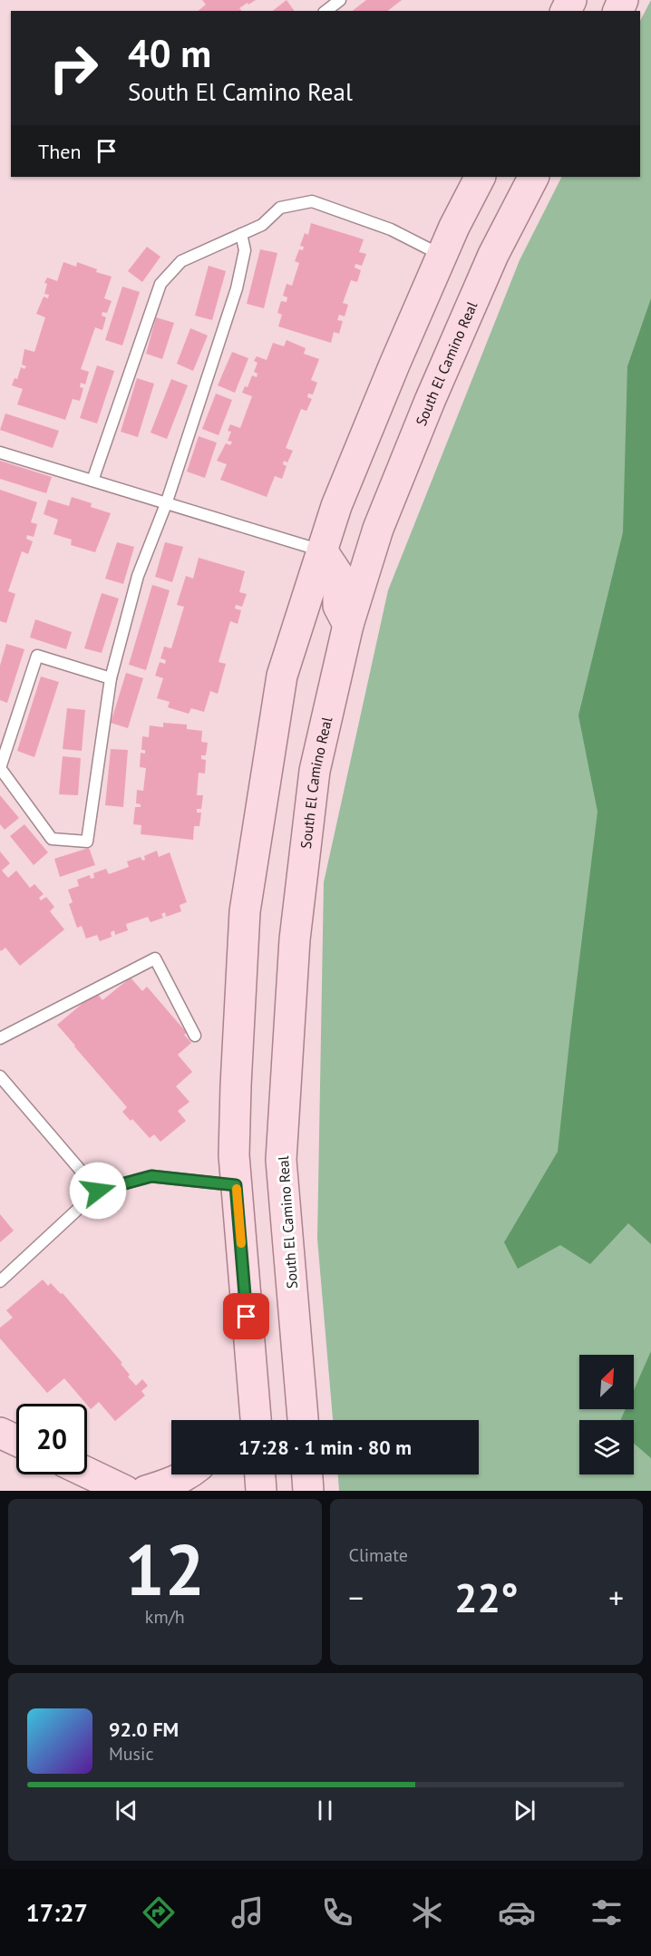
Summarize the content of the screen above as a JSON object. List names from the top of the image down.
{
  "streets": {
    "main road": ["South El Camino Real"]
  },
  "north": "top right",
  "page": {
    "turn": ["40 m", "South El Camino Real"],
    "then": "Then",
    "limit": "20",
    "trip": "17:28 · 1 min · 80 m",
    "tile": [
      ["12", "km/h"],
      "Climate"
    ],
    "heat": ["−", "22°", "+"],
    "song": ["92.0 FM", "Music"],
    "tabs": "17:27"
  }
}
